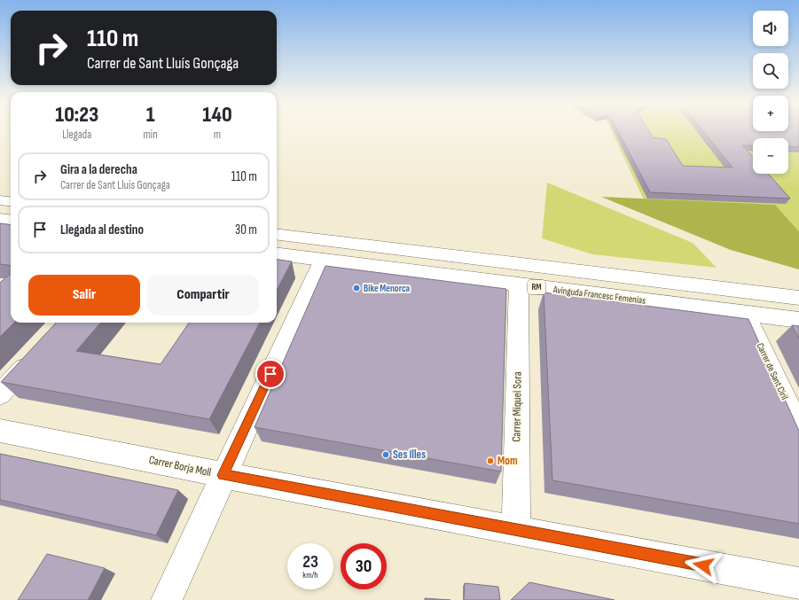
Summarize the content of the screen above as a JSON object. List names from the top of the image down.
{
  "streets": {
    "street": [
      "RM",
      "Avinguda Francesc Femenias",
      "Carrer de Sant Ciril",
      "Carrer Miquel Sora",
      "Carrer Borja Moll"
    ]
  },
  "crossings": [
    ["Avinguda Francesc Femenias", "Carrer de Sant Ciril"],
    ["Avinguda Francesc Femenias", "Carrer Miquel Sora"],
    ["Carrer Miquel Sora", "Carrer Borja Moll"]
  ],
  "places": ["Bike Menorca", "Ses Illes", "Mom"],
  "page": {
    "map_buttons": ["+", "−"],
    "turn": ["110 m", "Carrer de Sant Lluís Gonçaga"],
    "eta": [
      "10:23",
      "Llegada",
      "1",
      "min",
      "140",
      "m"
    ],
    "list": [
      {
        "name": "Gira a la derecha",
        "note": "Carrer de Sant Lluís Gonçaga",
        "value": "110 m"
      },
      {
        "name": "Llegada al destino",
        "value": "30 m"
      }
    ],
    "buttons": ["Salir", "Compartir"],
    "speed": "23 km/h",
    "limit": "30"
  }
}
